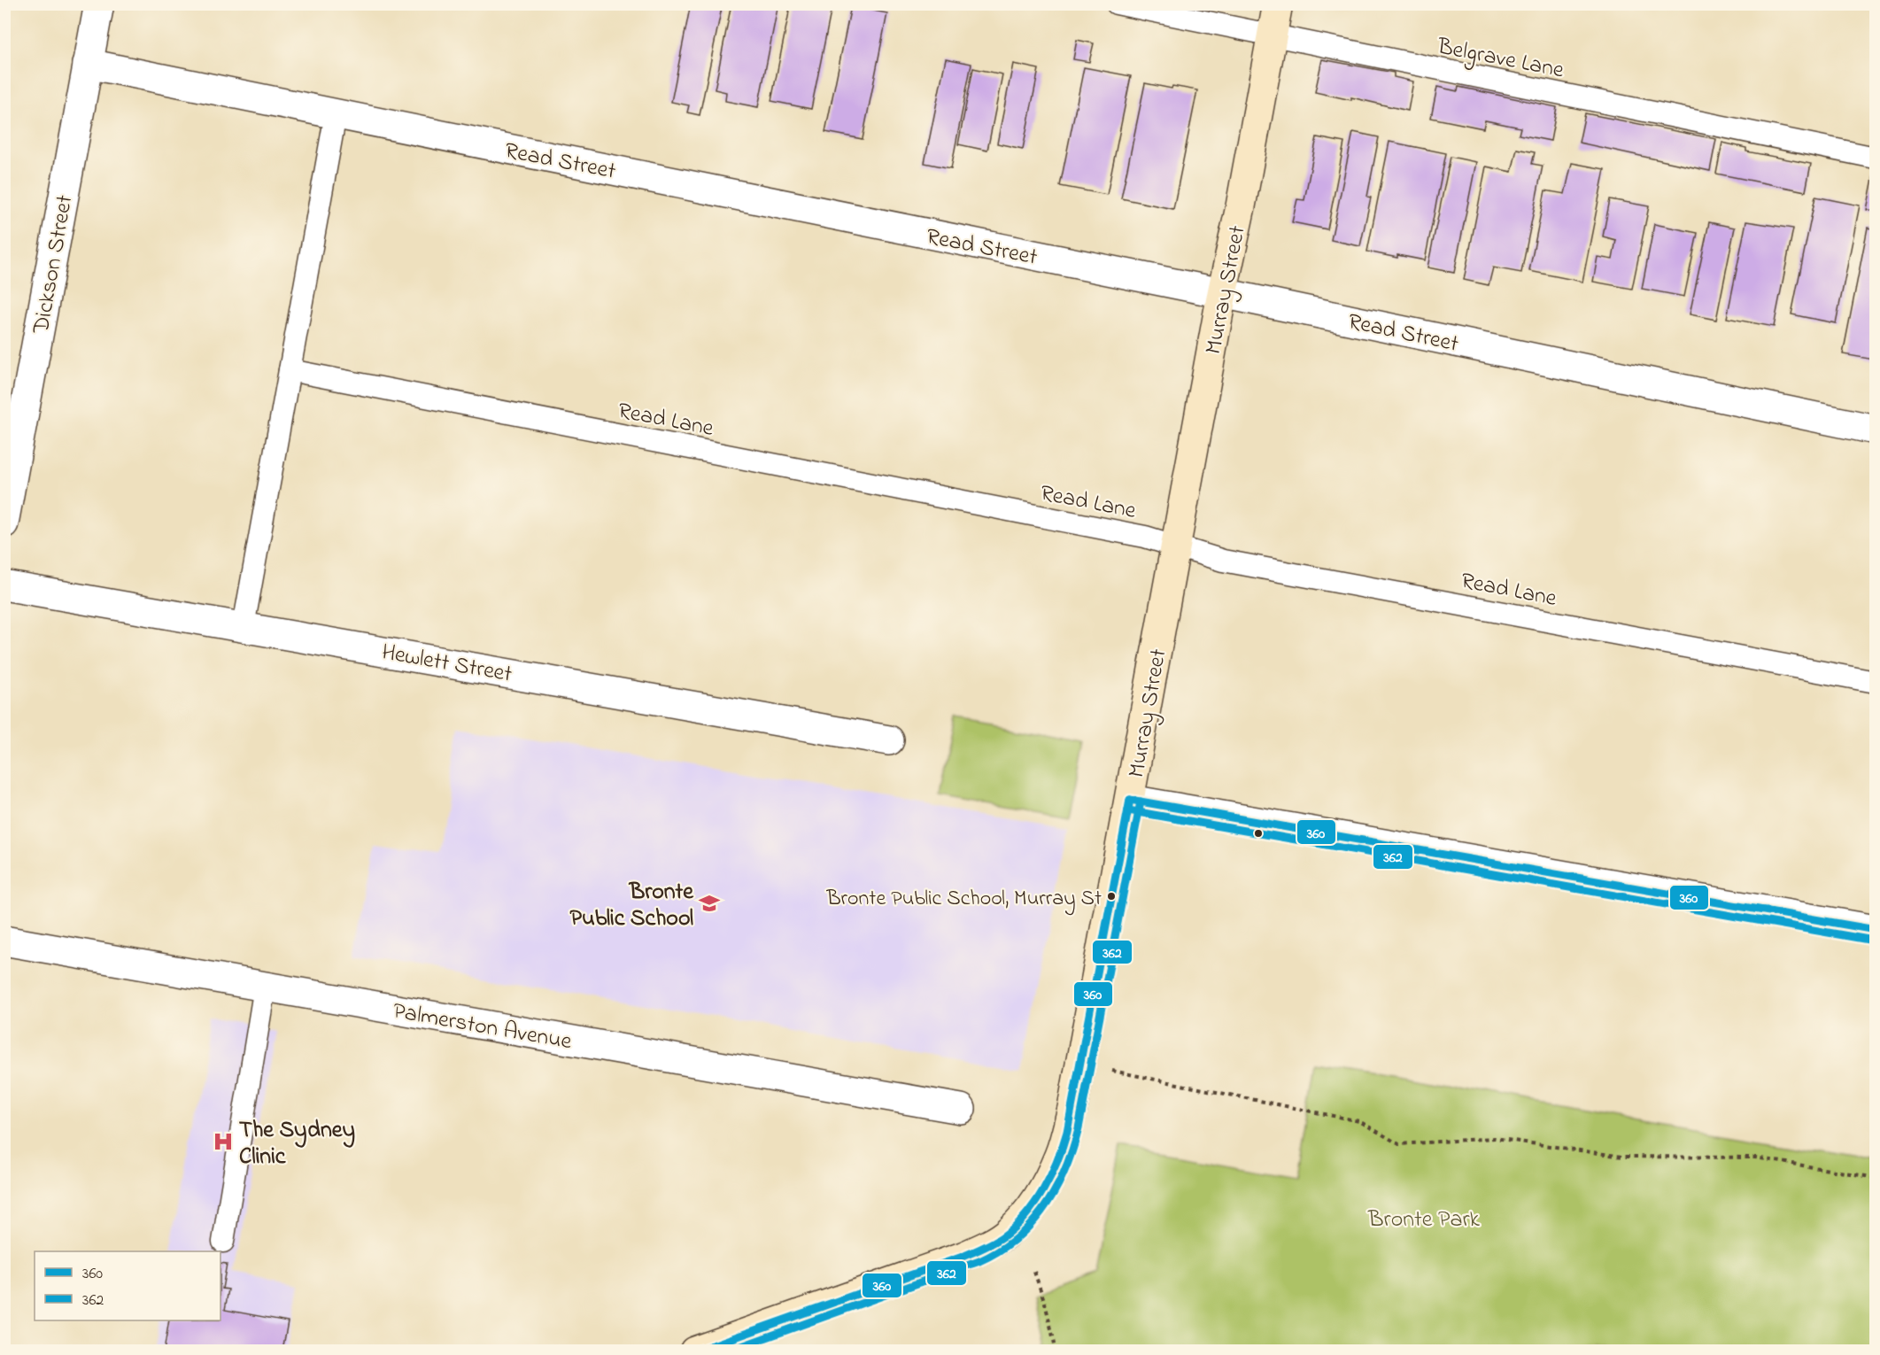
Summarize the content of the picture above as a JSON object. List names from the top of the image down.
{
  "streets": {
    "main road": ["Murray Street"],
    "street": [
      "Read Street",
      "Dickson Street",
      "Hewlett Street",
      "Palmerston Avenue"
    ],
    "lane": ["Belgrave Lane", "Read Lane"]
  },
  "crossings": [
    ["Belgrave Lane", "Murray Street"],
    ["Read Street", "Dickson Street"],
    ["Read Street", "Murray Street"],
    ["Murray Street", "Read Lane"]
  ],
  "parks": ["Bronte Park"],
  "places": {
    "other": ["Bronte Public School, Murray St"],
    "school or university": ["Bronte Public School"],
    "hospital": ["The Sydney Clinic"]
  },
  "lines": ["transit line 360", "transit line 362"],
  "legend": ["360", "362"]
}
